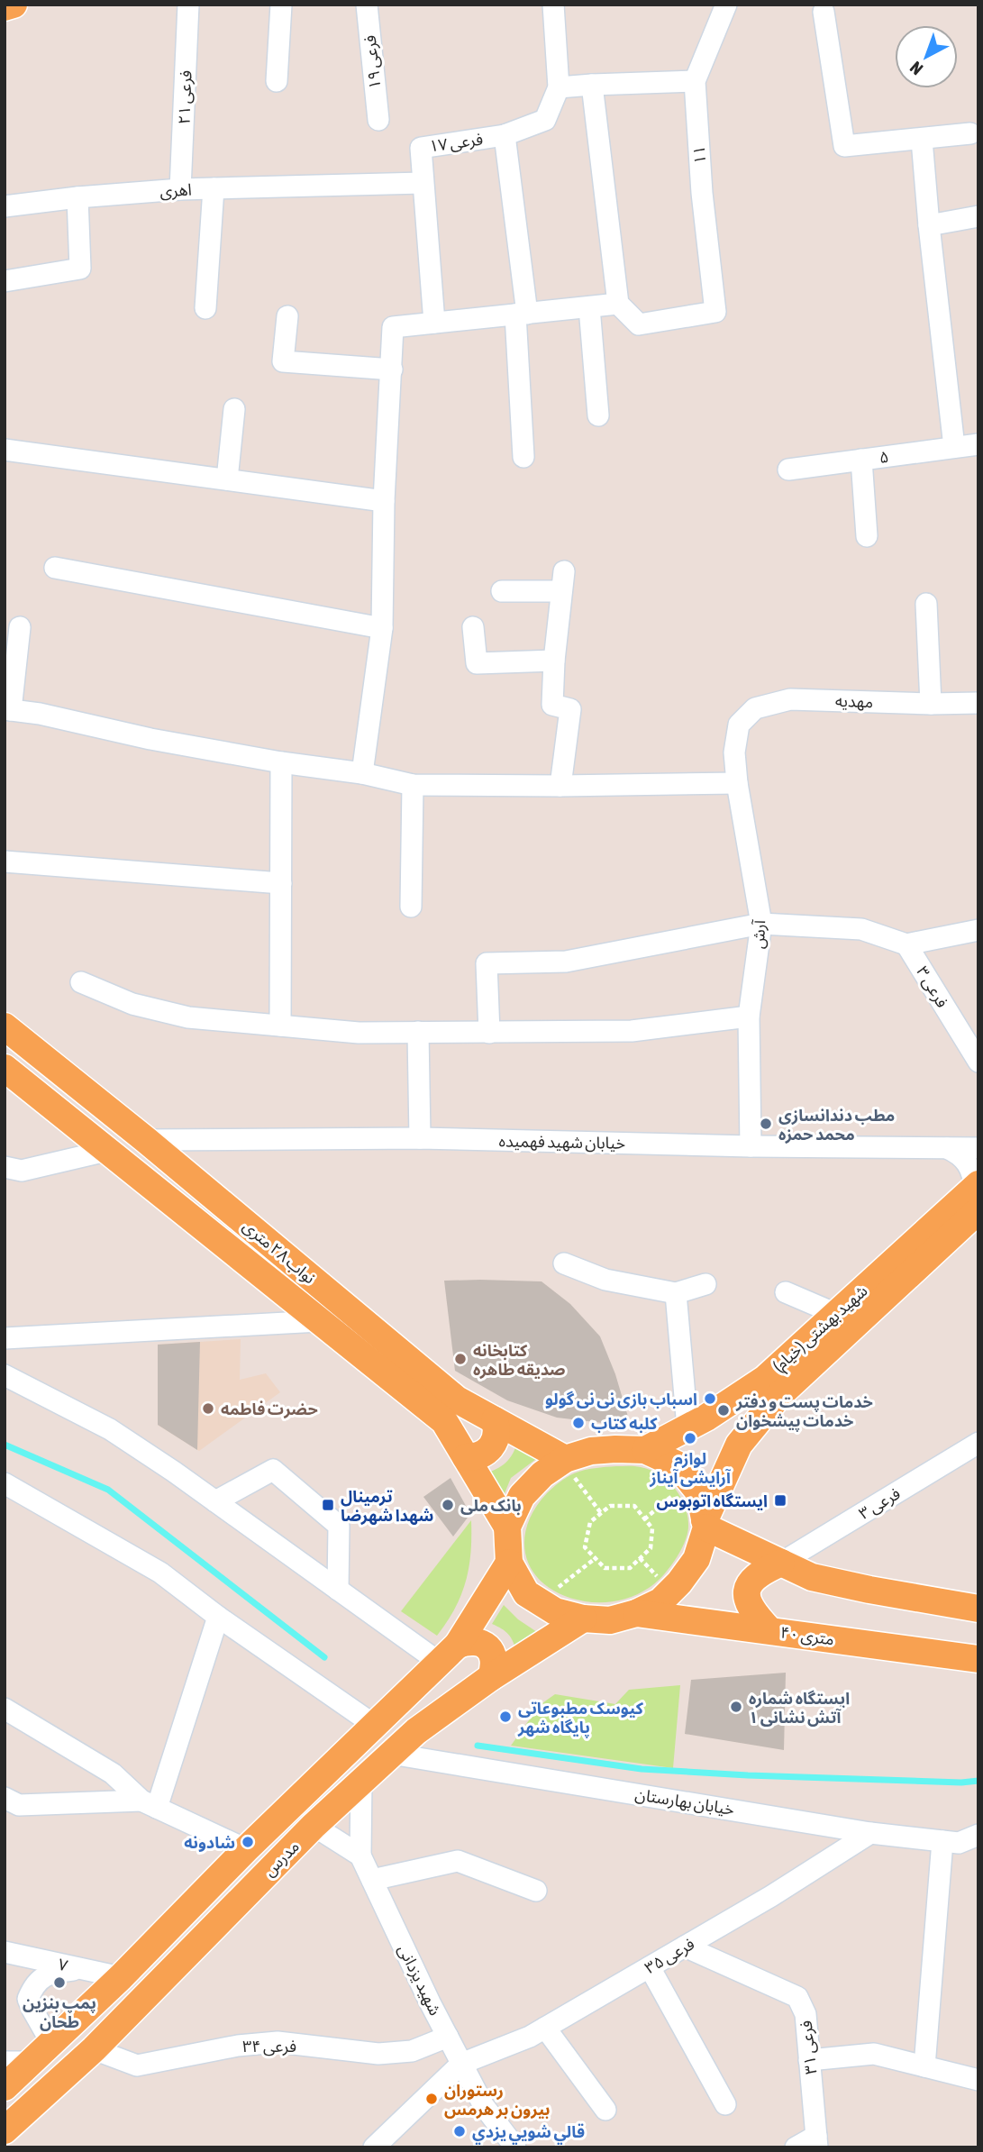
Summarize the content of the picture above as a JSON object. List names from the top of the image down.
{
  "streets": {
    "main road": [
      "نواب ۲۸ متری",
      "شهید بهشتی (خیام)",
      "۴۰ متری",
      "مدرس"
    ],
    "street": [
      "فرعی ۱۹",
      "فرعی ۲۱",
      "فرعی ۱۷",
      "۱۱",
      "اهری",
      "۵",
      "مهدیه",
      "آرش",
      "فرعی ۳",
      "خیابان شهید فهمیده",
      "خیابان بهارستان",
      "فرعی ۳۵",
      "۷",
      "شهید یزدانی",
      "فرعی ۳۴",
      "فرعی ۳۱"
    ]
  },
  "crossings": [
    ["فرعی ۲۱", "اهری"],
    ["فرعی ۱۷", "اهری"],
    ["مهدیه", "آرش"],
    ["آرش", "خیابان شهید فهمیده"],
    ["خیابان شهید فهمیده", "نواب ۲۸ متری"],
    ["شهید بهشتی (خیام)", "۴۰ متری"],
    ["خیابان بهارستان", "مدرس"],
    ["خیابان بهارستان", "فرعی ۳۵"],
    ["مدرس", "۷"],
    ["مدرس", "فرعی ۳۴"],
    ["فرعی ۳۵", "شهید یزدانی"],
    ["فرعی ۳۵", "فرعی ۳۱"],
    ["شهید یزدانی", "فرعی ۳۴"]
  ],
  "places": {
    "other": [
      "مطب دندانسازی محمد حمزه",
      "کتابخانه صدیقه طاهره",
      "اسباب بازی نی نی گولو",
      "حضرت فاطمه",
      "خدمات پست و دفتر خدمات پیشخوان",
      "کلبه کتاب",
      "لوازم آرایشی آیناز",
      "بانک ملی",
      "ایستگاه شماره ۱ آتش نشانی",
      "کیوسک مطبوعاتی پایگاه شهر",
      "شادونه",
      "پمپ بنزین طحان",
      "رستوران بیرون بر هرمس",
      "قالي شويي يزدي"
    ],
    "transit": ["ایستگاه اتوبوس", "ترمینال شهدا شهرضا"]
  },
  "north": "bottom left"
}
